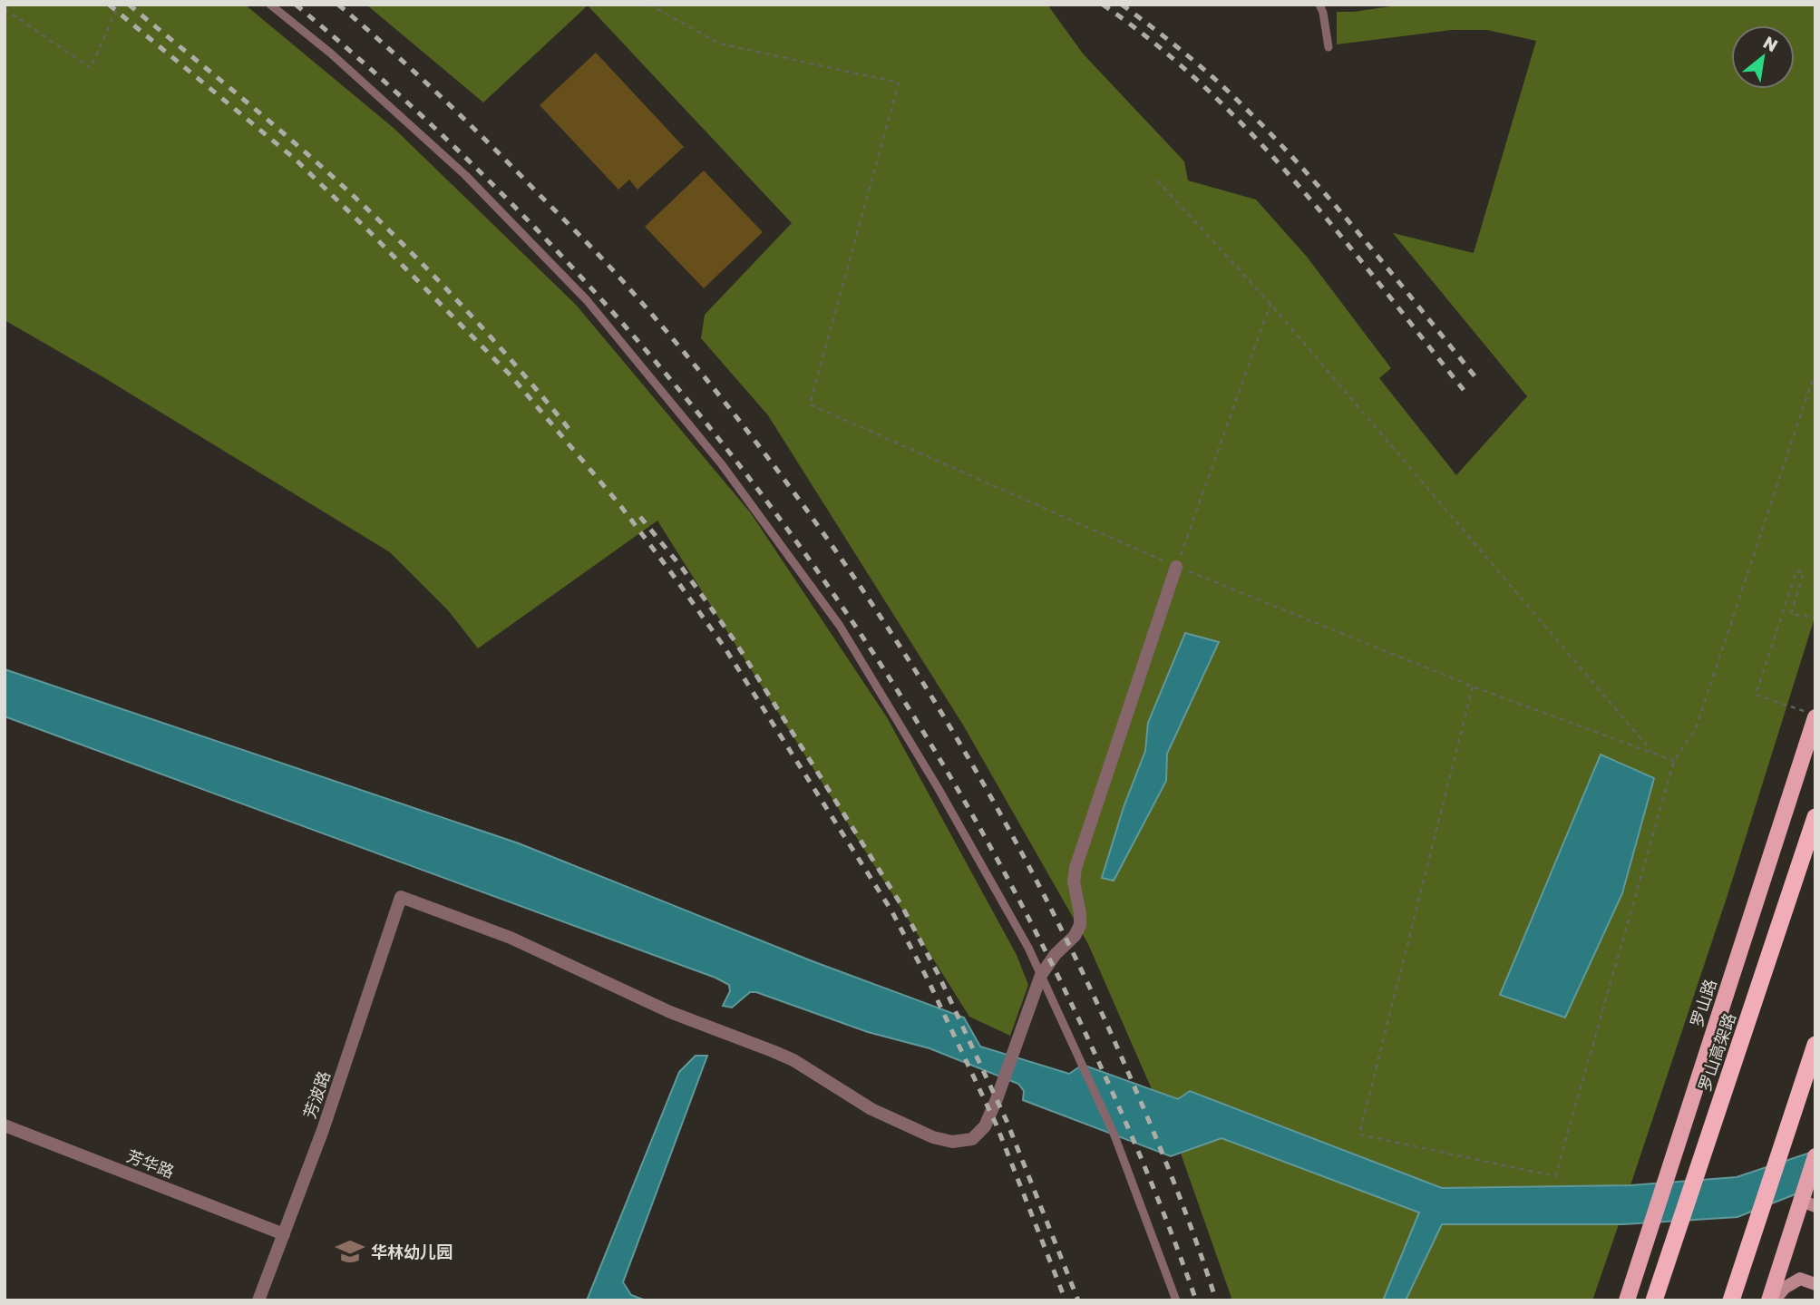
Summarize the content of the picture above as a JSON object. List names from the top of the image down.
{
  "streets": {
    "highway": ["罗山高架路"],
    "main road": ["罗山路"],
    "street": ["芳波路", "芳华路"]
  },
  "crossings": [
    ["芳波路", "芳华路"]
  ],
  "places": {
    "school or university": ["华林幼儿园"]
  },
  "north": "top right"
}
